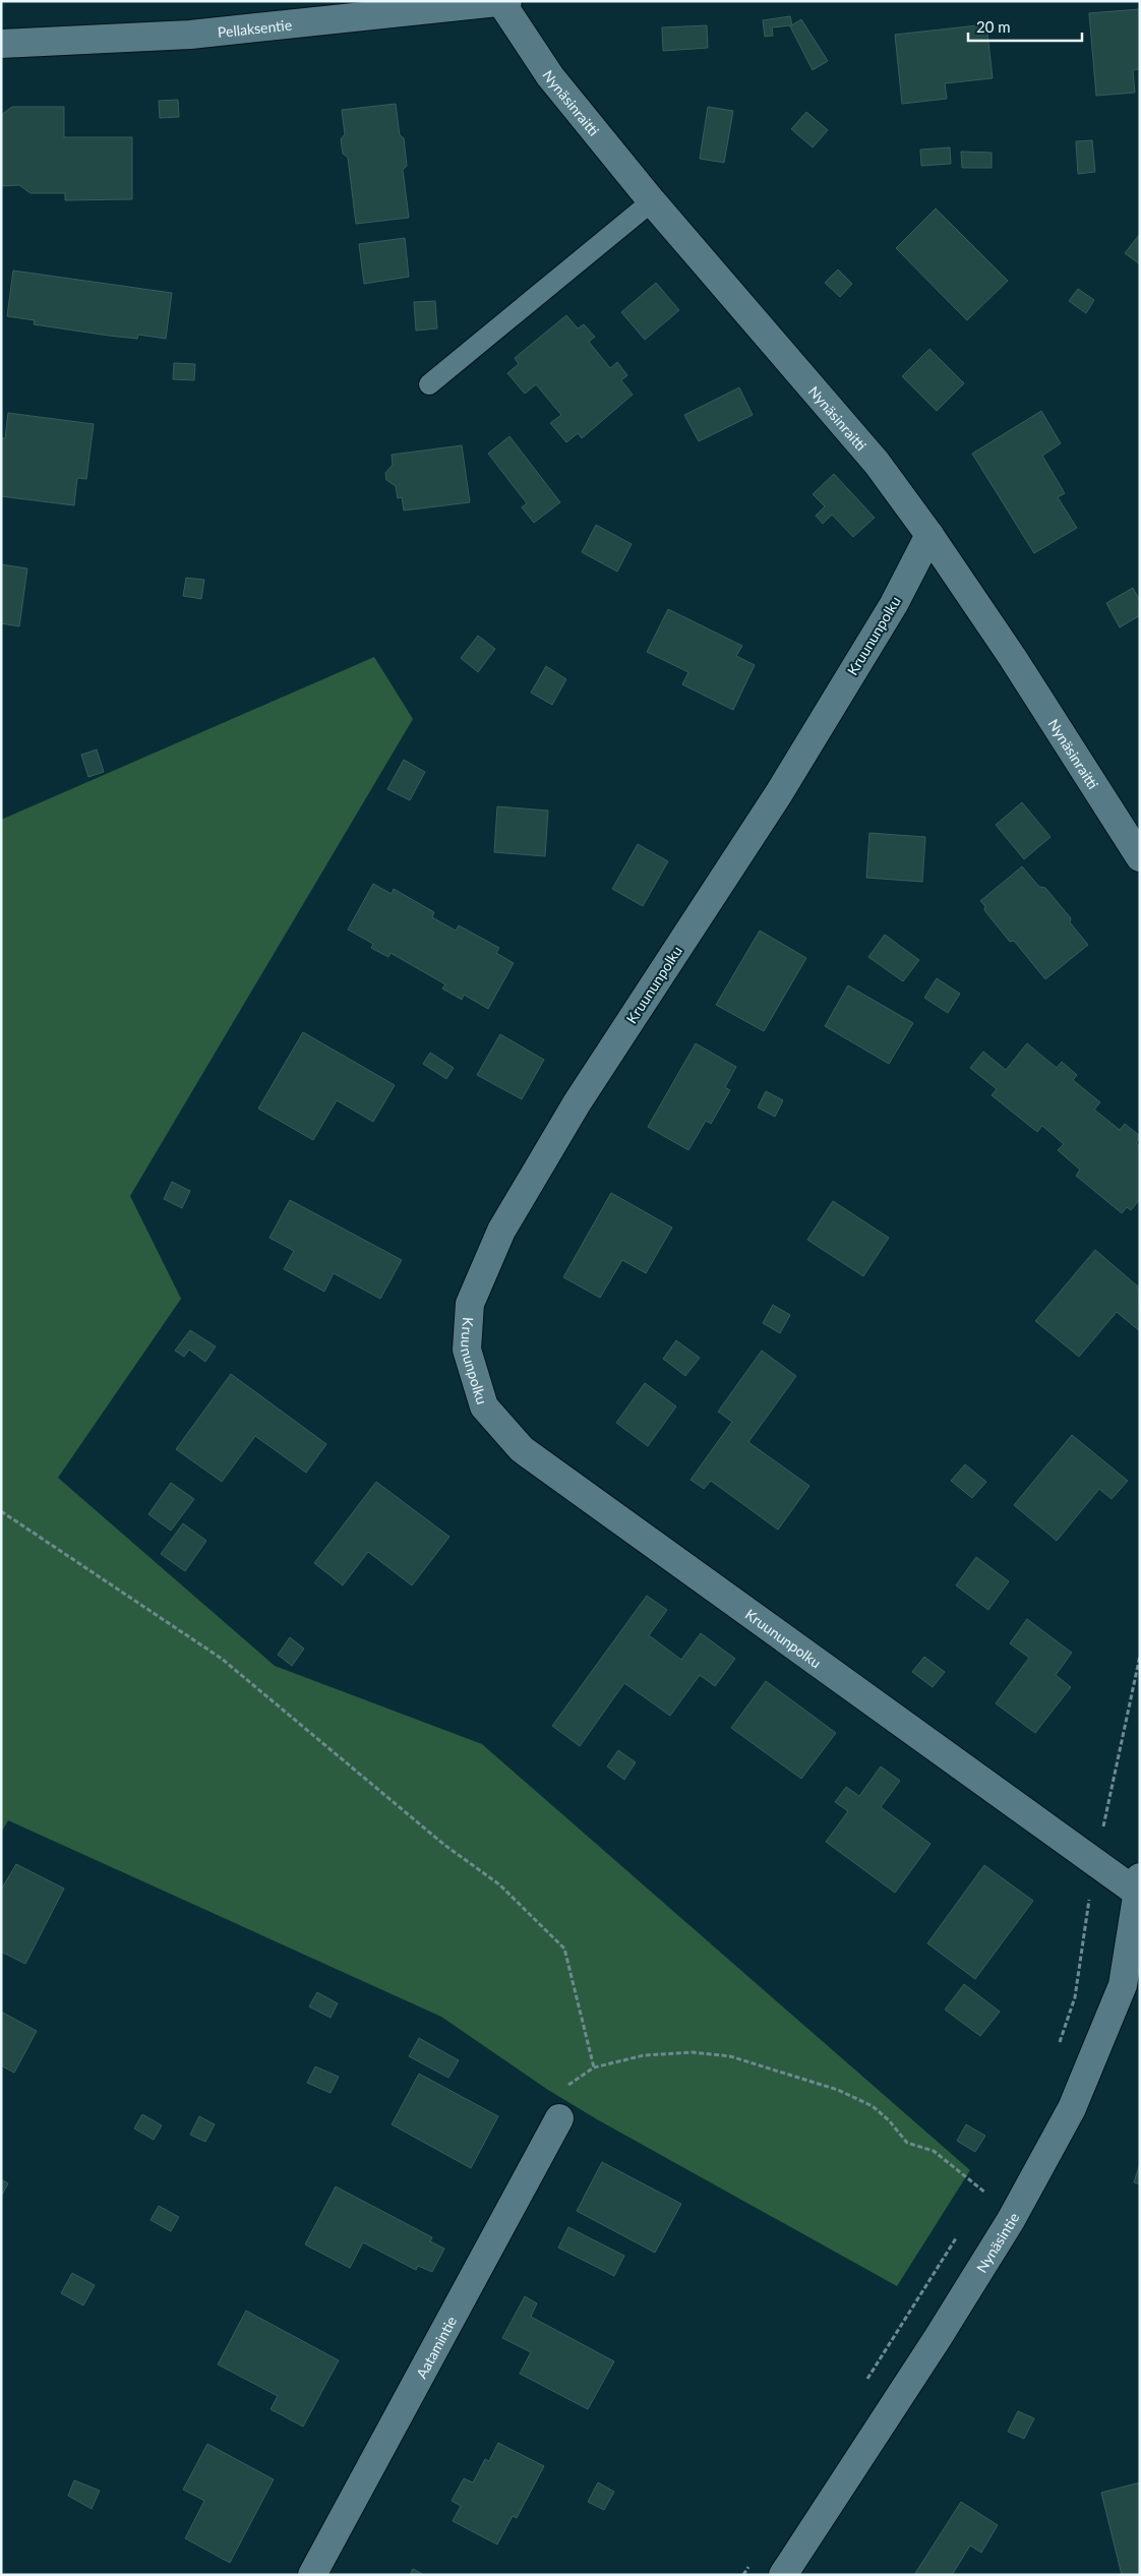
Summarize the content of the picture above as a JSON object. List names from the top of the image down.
{
  "streets": {
    "street": [
      "Pellaksentie",
      "Nynäsinraitti",
      "Kruununpolku",
      "Nynäsintie",
      "Aatamintie"
    ]
  },
  "crossings": [
    ["Pellaksentie", "Nynäsinraitti"],
    ["Nynäsinraitti", "Kruununpolku"],
    ["Kruununpolku", "Nynäsintie"]
  ],
  "scale_bar": "20 m"
}
